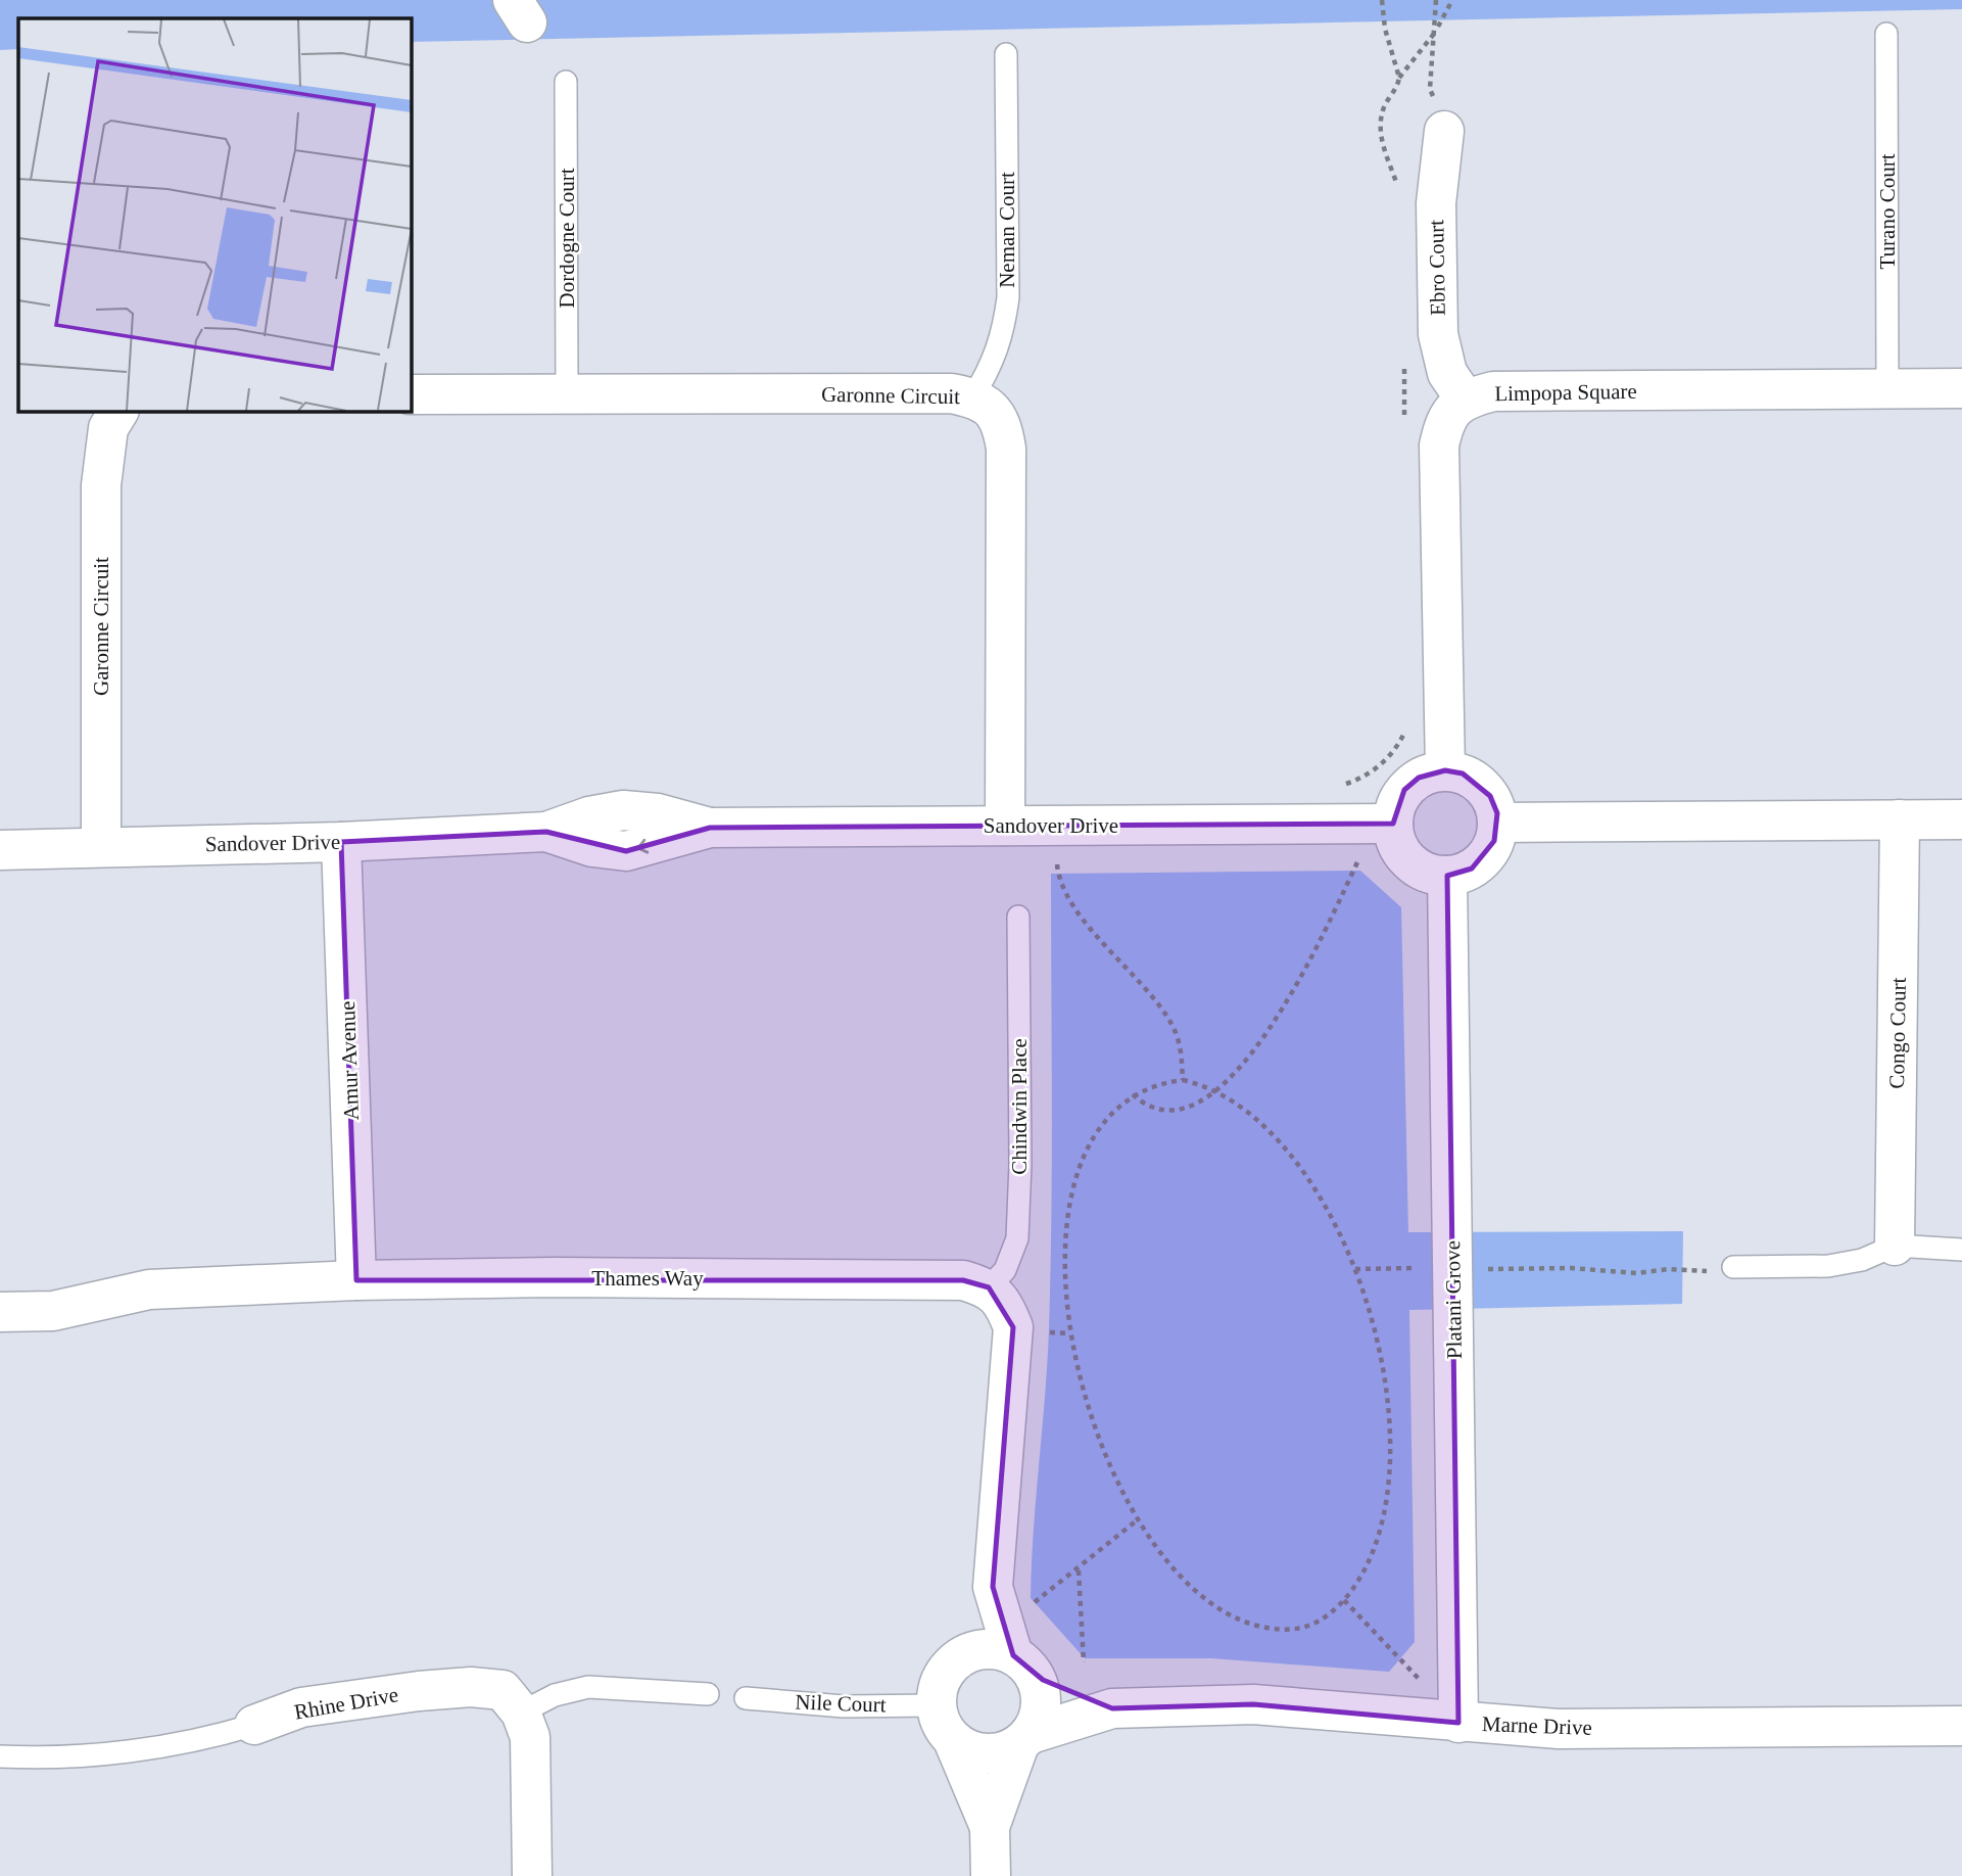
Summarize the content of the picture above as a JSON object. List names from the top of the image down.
{
  "streets": {
    "street": [
      "Ebro Court",
      "Limpopa Square",
      "Garonne Circuit",
      "Sandover Drive",
      "Congo Court",
      "Amur Avenue",
      "Thames Way",
      "Platani Grove",
      "Rhine Drive",
      "Marne Drive"
    ],
    "lane": [
      "Turano Court",
      "Neman Court",
      "Dordogne Court",
      "Chindwin Place",
      "Nile Court"
    ]
  },
  "crossings": [
    ["Turano Court", "Limpopa Square"],
    ["Neman Court", "Garonne Circuit"],
    ["Dordogne Court", "Garonne Circuit"],
    ["Ebro Court", "Limpopa Square"],
    ["Limpopa Square", "Sandover Drive"],
    ["Limpopa Square", "Platani Grove"],
    ["Garonne Circuit", "Sandover Drive"],
    ["Sandover Drive", "Amur Avenue"],
    ["Sandover Drive", "Platani Grove"],
    ["Amur Avenue", "Thames Way"],
    ["Chindwin Place", "Thames Way"],
    ["Platani Grove", "Marne Drive"],
    ["Nile Court", "Marne Drive"]
  ]
}
